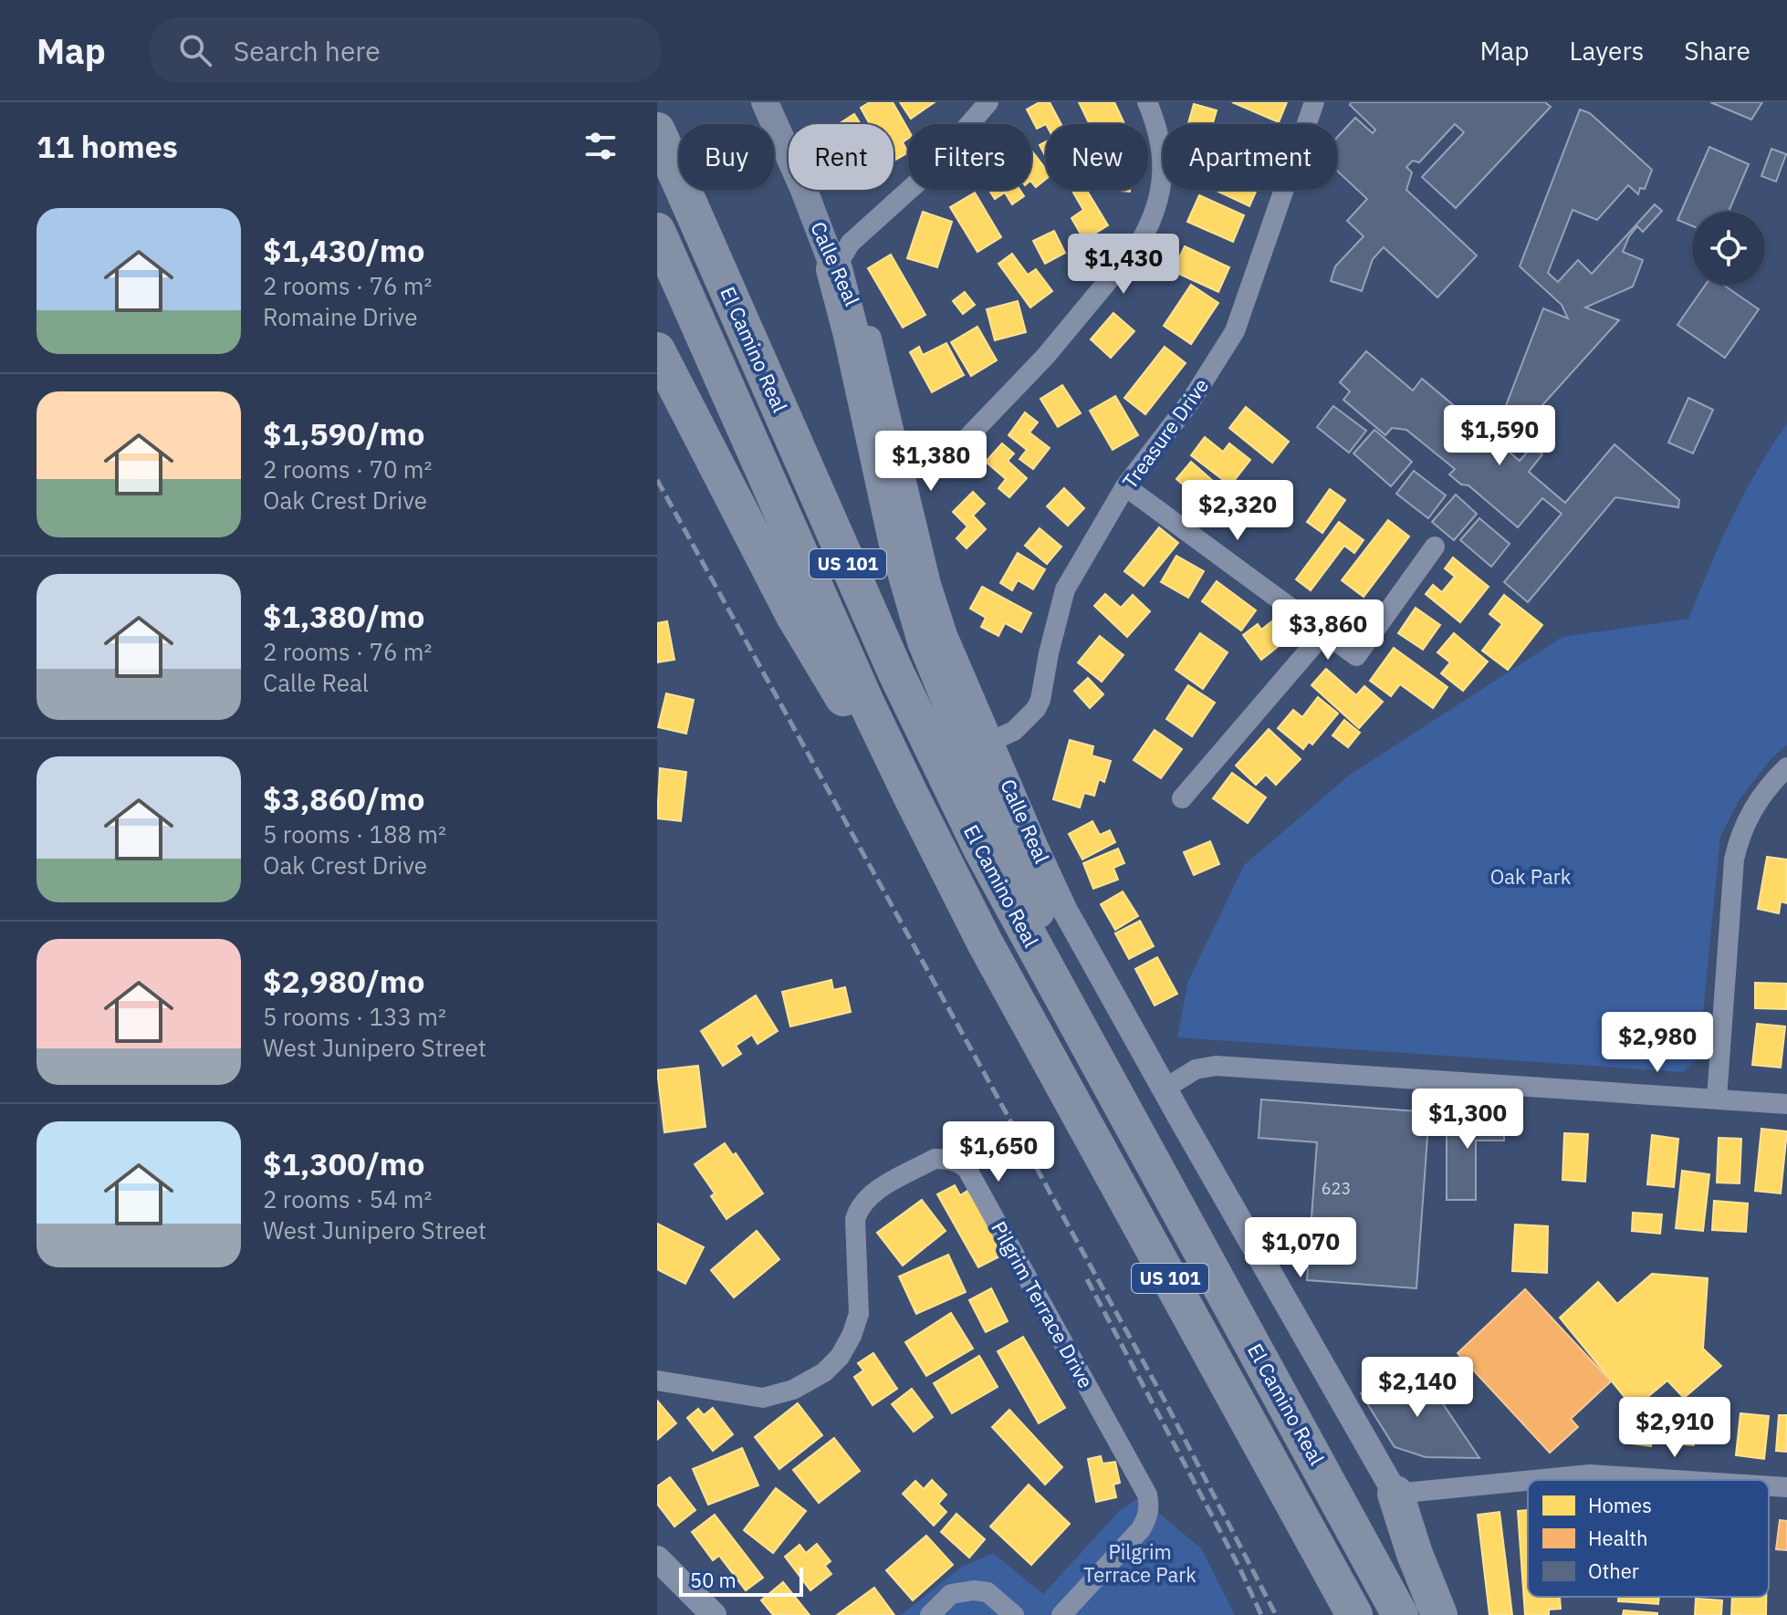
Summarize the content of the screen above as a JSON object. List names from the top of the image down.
{
  "streets": {
    "highway": ["El Camino Real", "US 101"],
    "main road": ["Calle Real"],
    "street": ["Treasure Drive", "Pilgrim Terrace Drive"]
  },
  "crossings": [
    ["Calle Real", "Treasure Drive"]
  ],
  "parks": ["Oak Park", "Pilgrim Terrace Park"],
  "house_numbers": ["623"],
  "legend": ["Homes", "Health", "Other"],
  "scale_bar": "50 m",
  "page": {
    "header": "Map",
    "search": "Search here",
    "nav": ["Map", "Layers", "Share"],
    "heading": "11 homes",
    "chip": [
      "Buy",
      "Rent",
      "Filters",
      "New",
      "Apartment"
    ],
    "list": [
      {
        "name": "$1,430/mo",
        "note": "2 rooms · 76 m² · Romaine Drive"
      },
      {
        "name": "$1,590/mo",
        "note": "2 rooms · 70 m² · Oak Crest Drive"
      },
      {
        "name": "$1,380/mo",
        "note": "2 rooms · 76 m² · Calle Real"
      },
      {
        "name": "$3,860/mo",
        "note": "5 rooms · 188 m² · Oak Crest Drive"
      },
      {
        "name": "$2,980/mo",
        "note": "5 rooms · 133 m² · West Junipero Street"
      },
      {
        "name": "$1,300/mo",
        "note": "2 rooms · 54 m² · West Junipero Street"
      }
    ],
    "price": [
      "$1,430",
      "$1,590",
      "$1,380",
      "$2,320",
      "$3,860",
      "$2,980",
      "$1,300",
      "$1,650",
      "$1,070",
      "$2,140",
      "$2,910"
    ],
    "scale": "50 m"
  }
}
